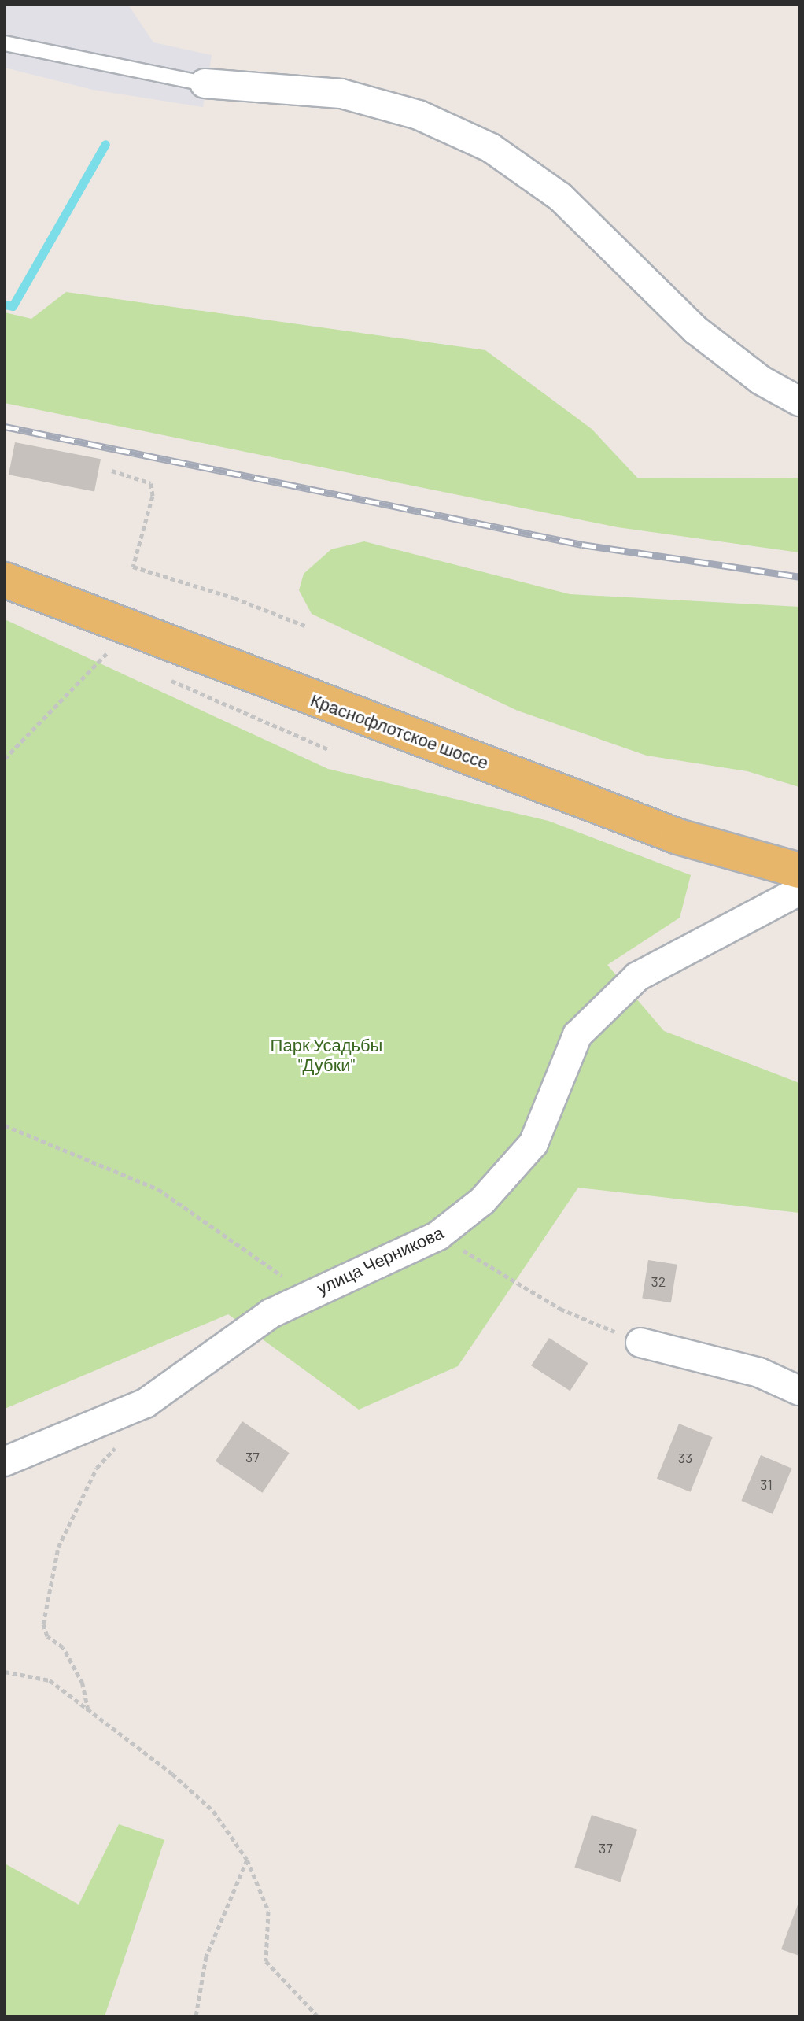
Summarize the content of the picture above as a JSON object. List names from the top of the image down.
{
  "streets": {
    "main road": ["Краснофлотское шоссе"],
    "street": ["улица Черникова"]
  },
  "parks": ["Парк Усадьбы \"Дубки\""],
  "house_numbers": [
    "32",
    "37",
    "33",
    "31",
    "37"
  ]
}
